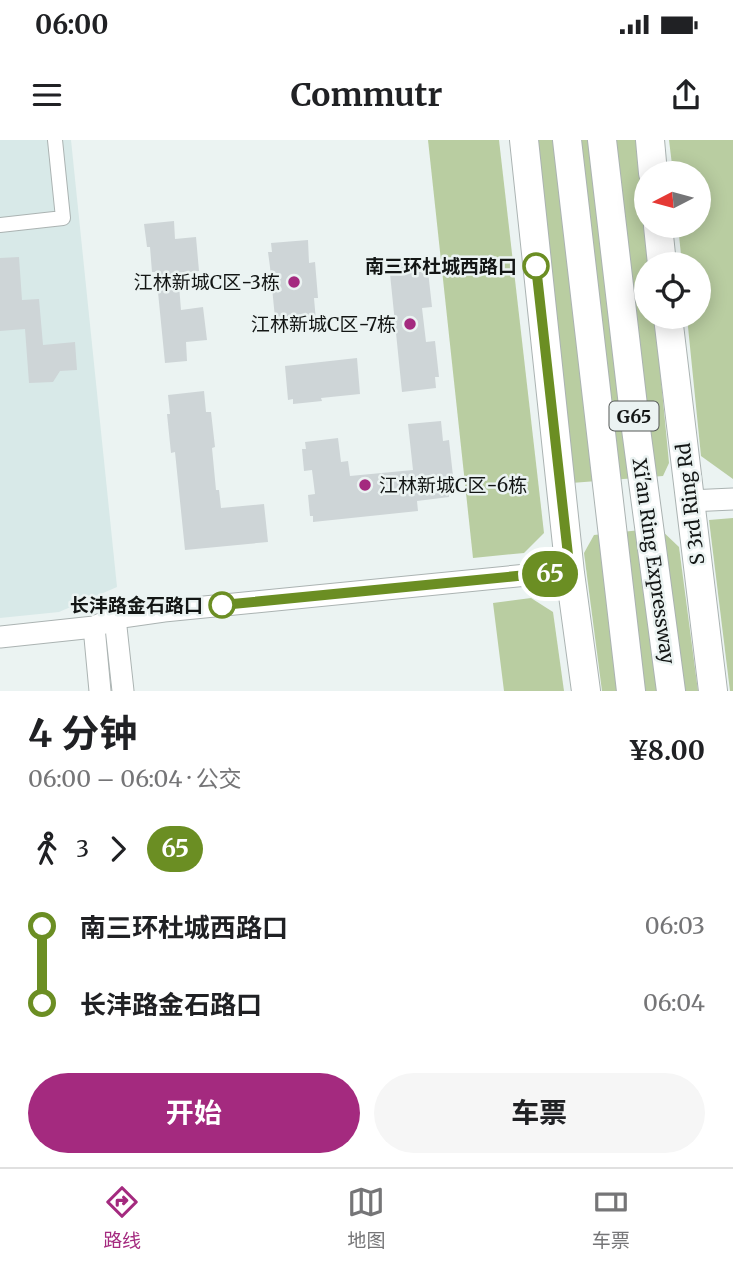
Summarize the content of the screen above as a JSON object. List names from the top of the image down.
{
  "streets": {
    "highway": ["G65", "S 3rd Ring Rd", "Xi'an Ring Expressway"]
  },
  "places": [
    "南三环杜城西路口",
    "江林新城C区-3栋",
    "江林新城C区-7栋",
    "江林新城C区-6栋",
    "长沣路金石路口"
  ],
  "lines": ["bus line 65"],
  "north": "left",
  "page": {
    "status": "06:00",
    "header": "Commutr",
    "on_map": "65",
    "heading": ["4 分钟", "06:00 – 06:04 · 公交", "¥8.00"],
    "legs": ["3", "65"],
    "list": [
      {
        "name": "南三环杜城西路口",
        "value": "06:03"
      },
      {
        "name": "长沣路金石路口",
        "value": "06:04"
      }
    ],
    "buttons": ["开始", "车票"],
    "tabs": ["路线", "地图", "车票"]
  }
}
